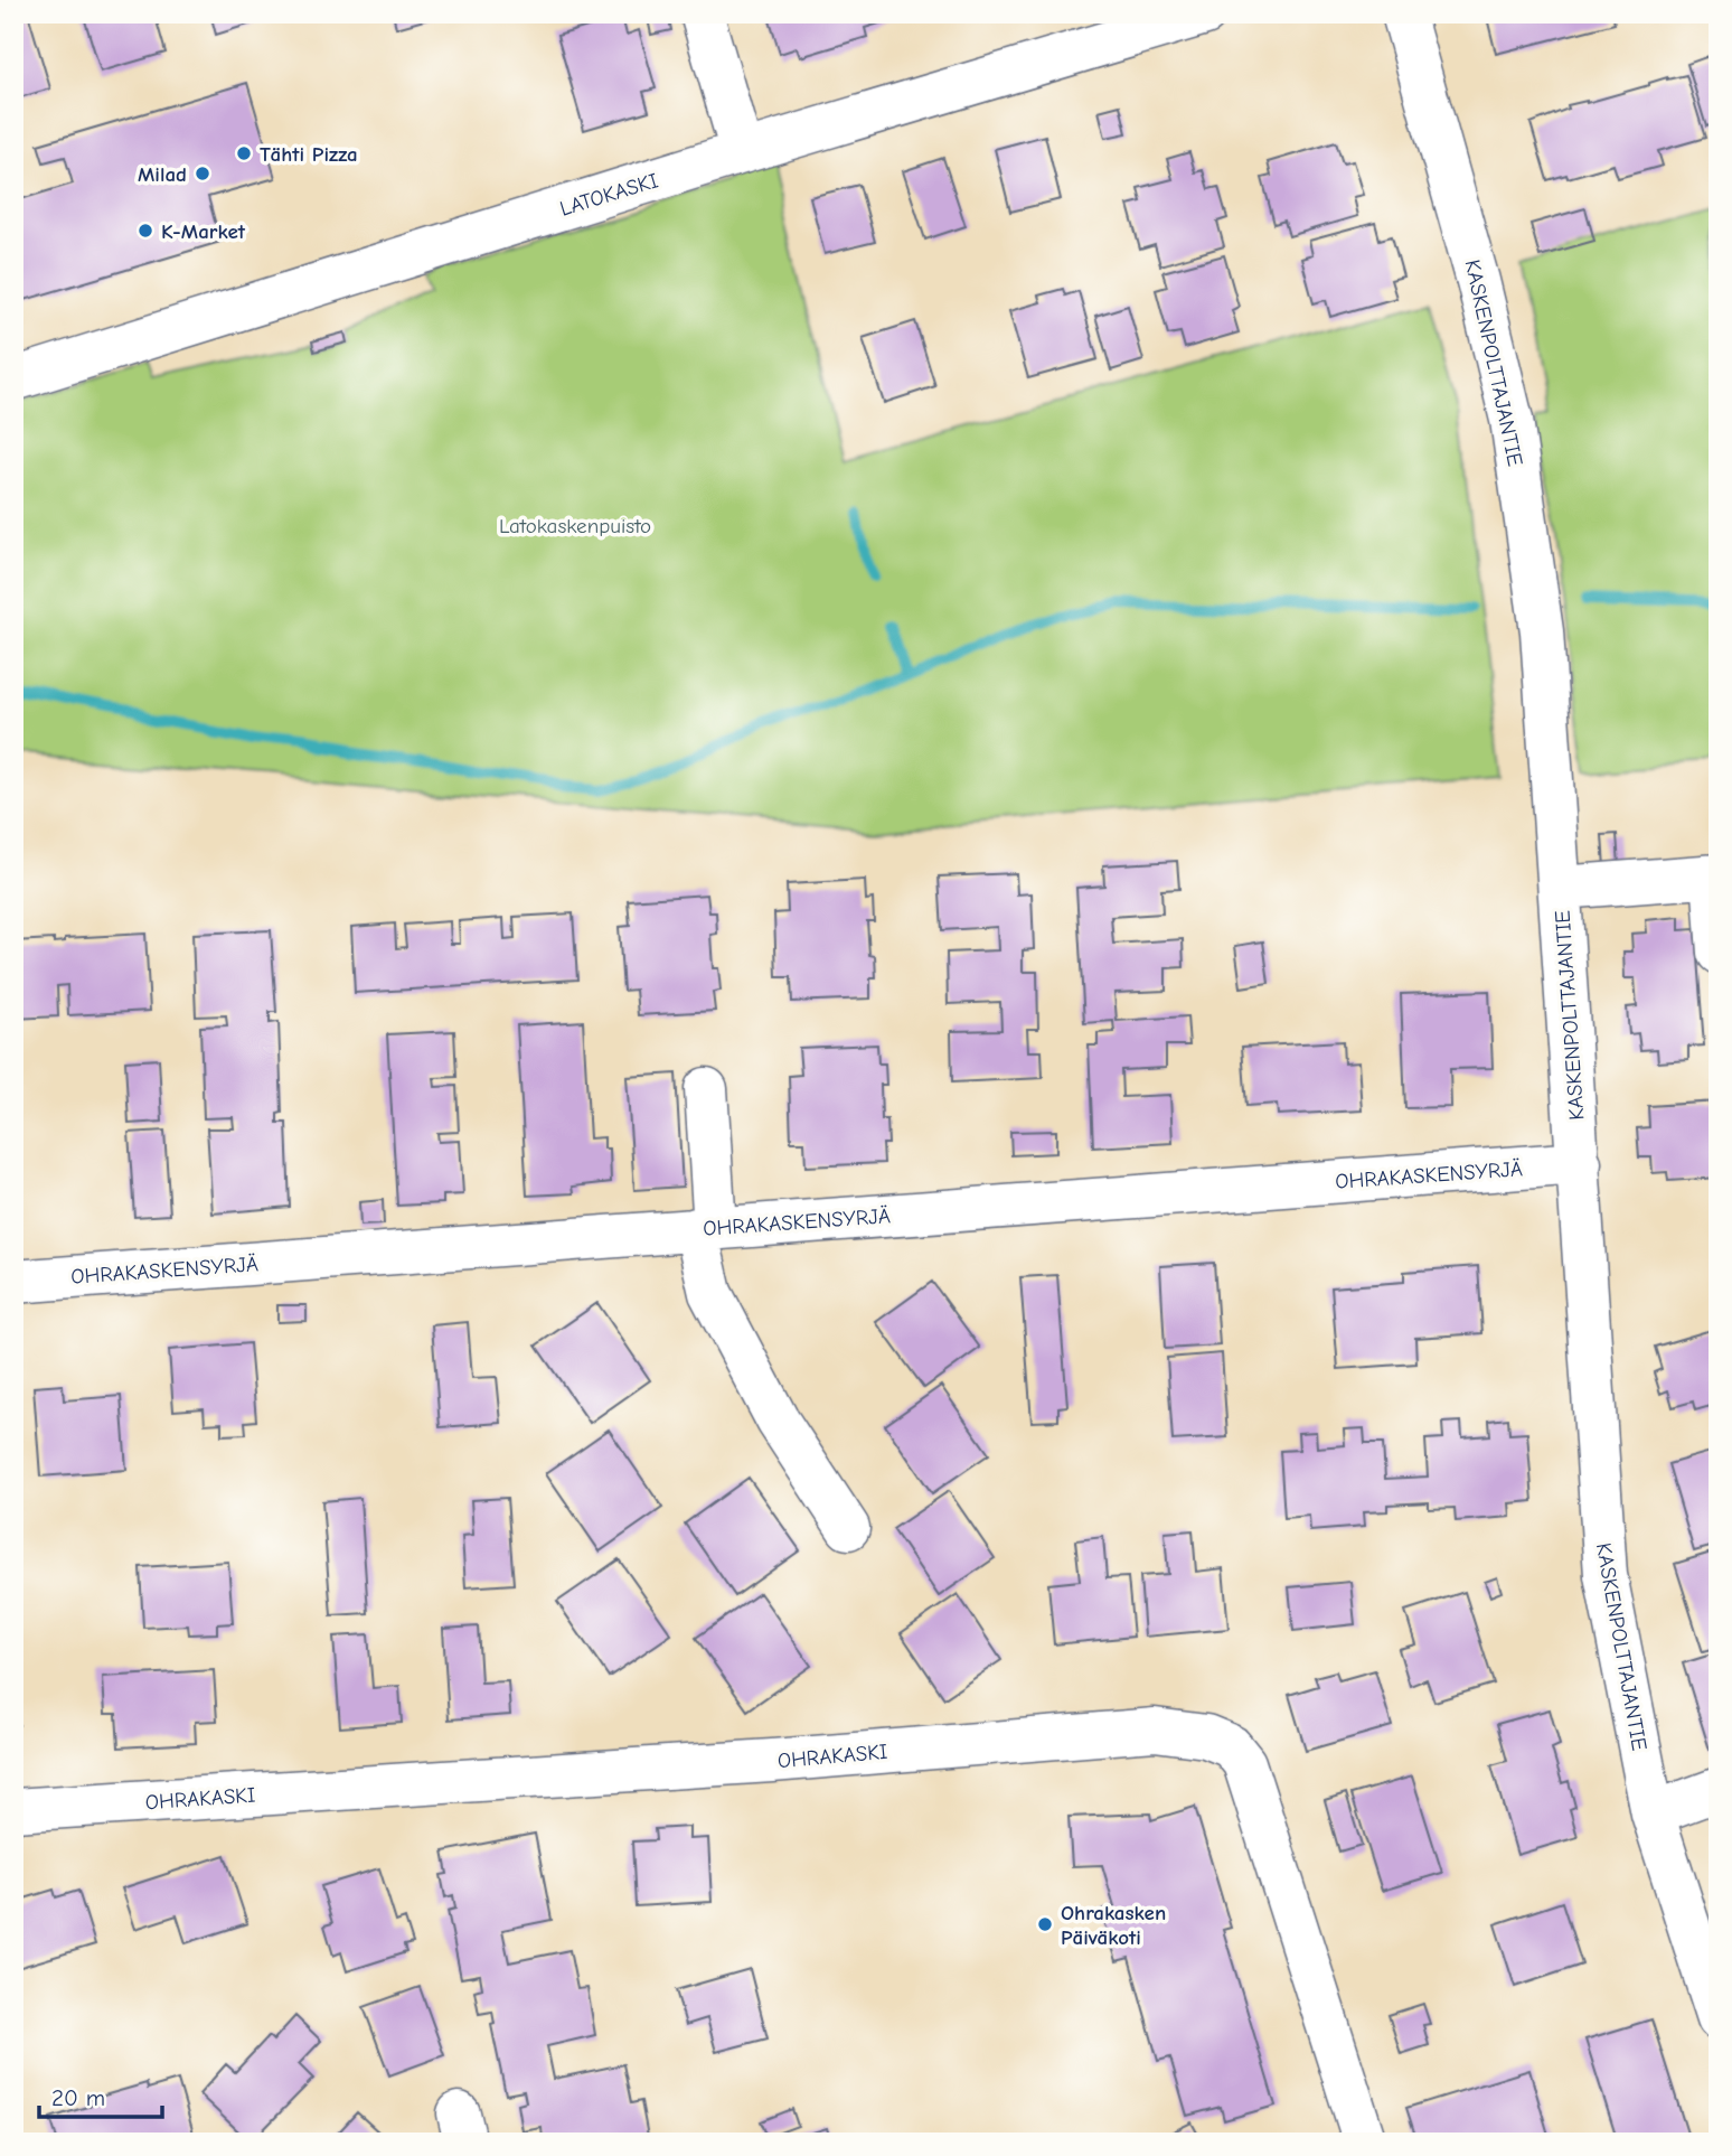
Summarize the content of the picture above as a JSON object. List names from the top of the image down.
{
  "streets": {
    "street": [
      "LATOKASKI",
      "KASKENPOLTTAJANTIE",
      "OHRAKASKENSYRJÄ",
      "OHRAKASKI"
    ]
  },
  "crossings": [
    ["KASKENPOLTTAJANTIE", "OHRAKASKENSYRJÄ"]
  ],
  "parks": ["Latokaskenpuisto"],
  "places": [
    "Tähti Pizza",
    "Milad",
    "K-Market",
    "Ohrakasken Päiväkoti"
  ],
  "scale_bar": "20 m"
}
